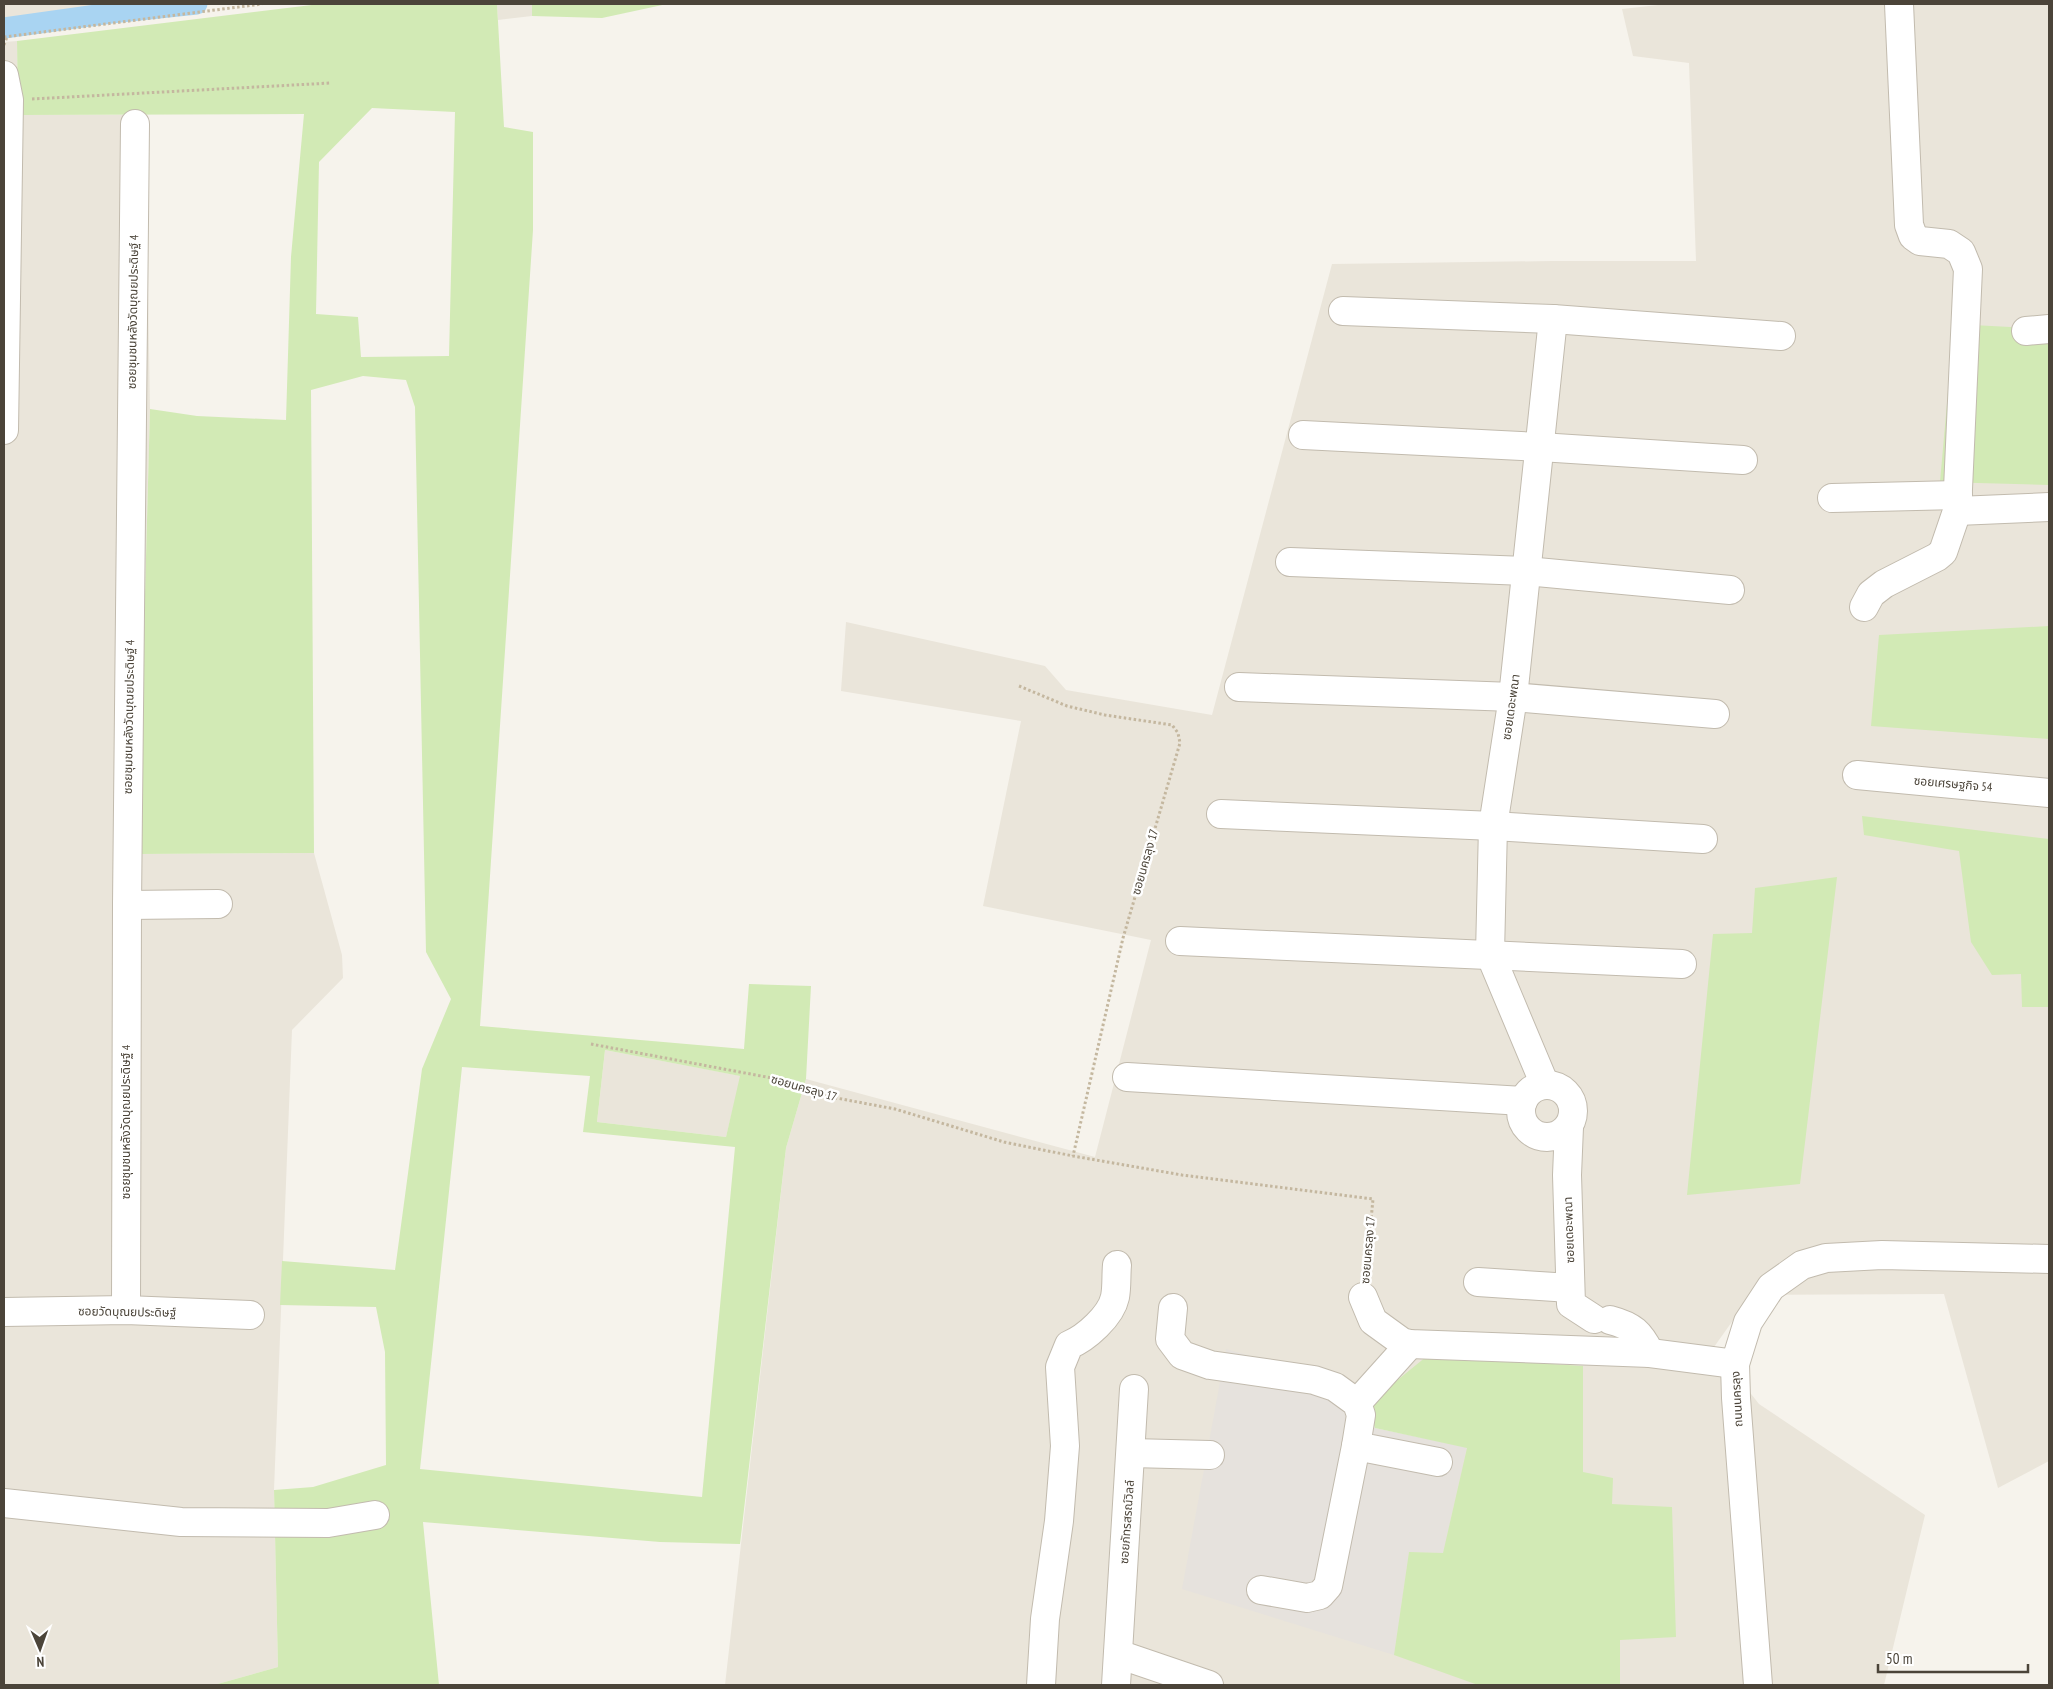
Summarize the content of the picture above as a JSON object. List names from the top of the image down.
{
  "streets": {
    "street": [
      "ซอยชุมชนหลังวัดบุณยประดิษฐ์ 4",
      "ซอยเดอะพณา",
      "ซอยเศรษฐกิจ 54",
      "ซอยนครลุง 17",
      "ซอยวัดบุณยประดิษฐ์",
      "ถนนนครลุง",
      "ซอยภัทรสรณ์วิลล์"
    ]
  },
  "crossings": [
    ["ซอยชุมชนหลังวัดบุณยประดิษฐ์ 4", "ซอยวัดบุณยประดิษฐ์"],
    ["ซอยเดอะพณา", "ซอยนครลุง 17"],
    ["ซอยนครลุง 17", "ถนนนครลุง"]
  ],
  "scale_bar": "50 m",
  "north": "bottom"
}
